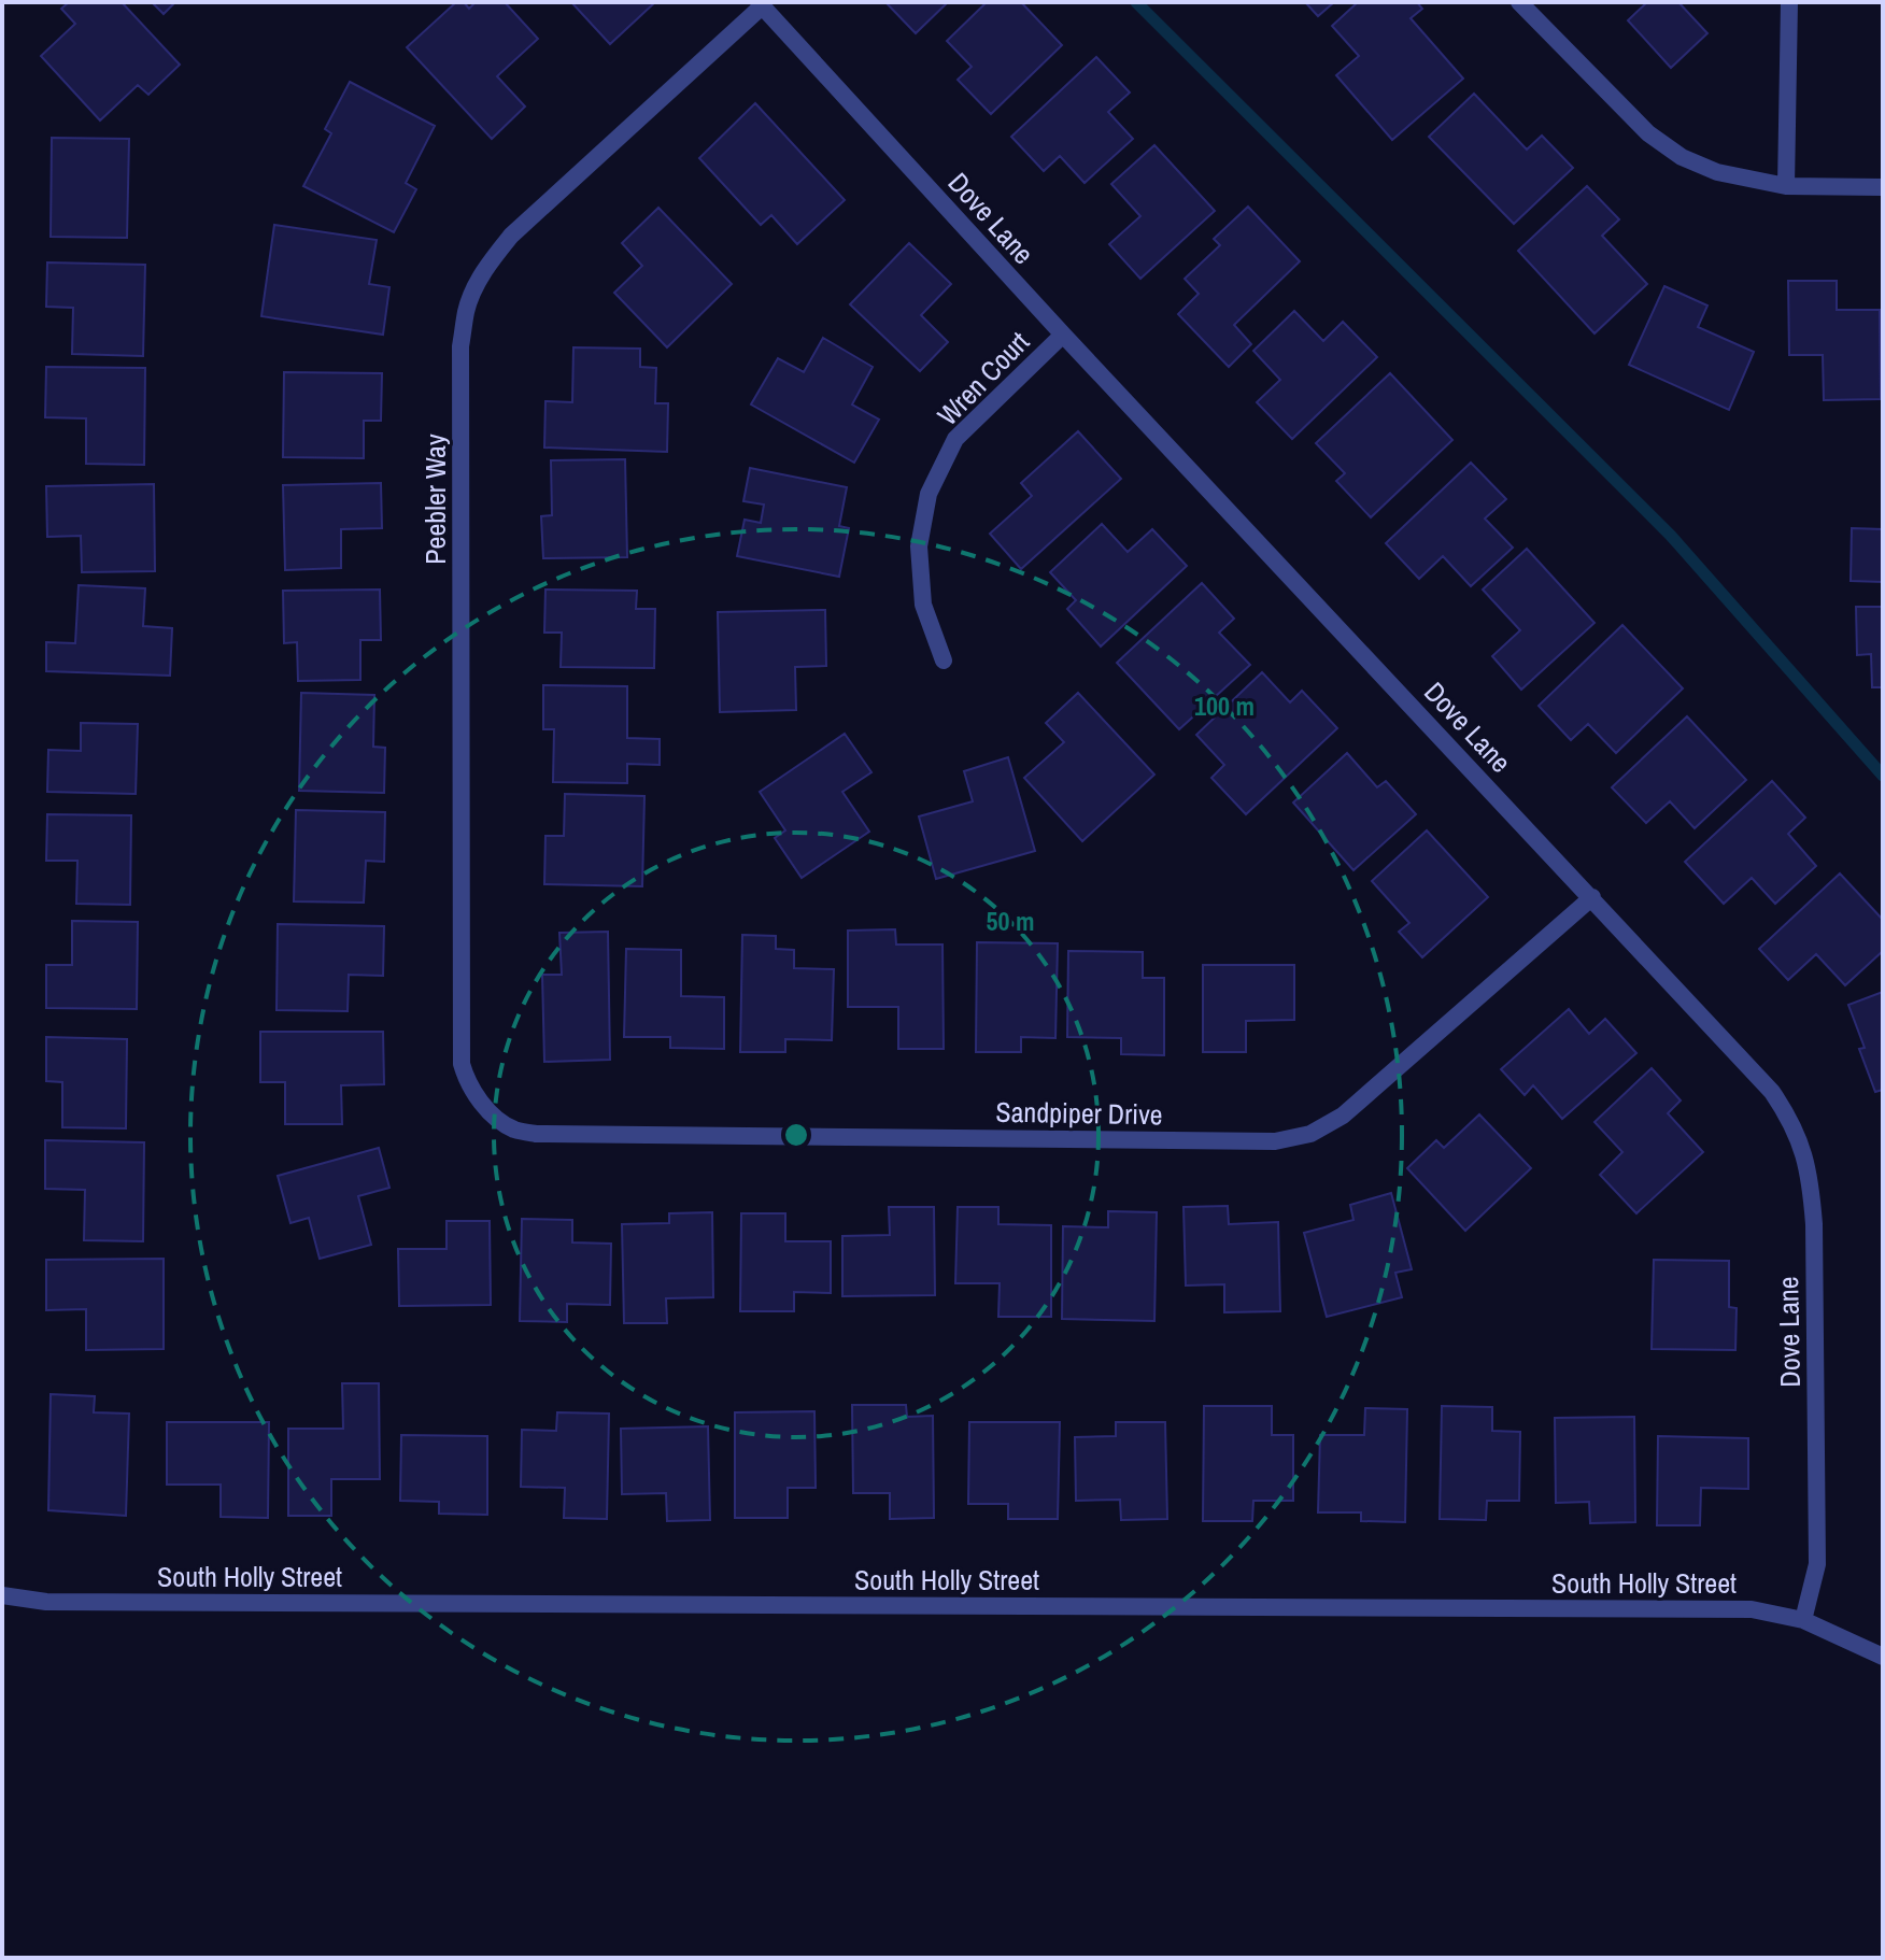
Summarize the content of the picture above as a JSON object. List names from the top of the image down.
{
  "streets": {
    "street": [
      "Dove Lane",
      "Wren Court",
      "Peebler Way",
      "Sandpiper Drive",
      "South Holly Street"
    ]
  },
  "crossings": [
    ["Dove Lane", "Wren Court"],
    ["Dove Lane", "Peebler Way"],
    ["Dove Lane", "Sandpiper Drive"],
    ["Dove Lane", "South Holly Street"],
    ["Peebler Way", "Sandpiper Drive"]
  ],
  "rings": ["100 m", "50 m"]
}
